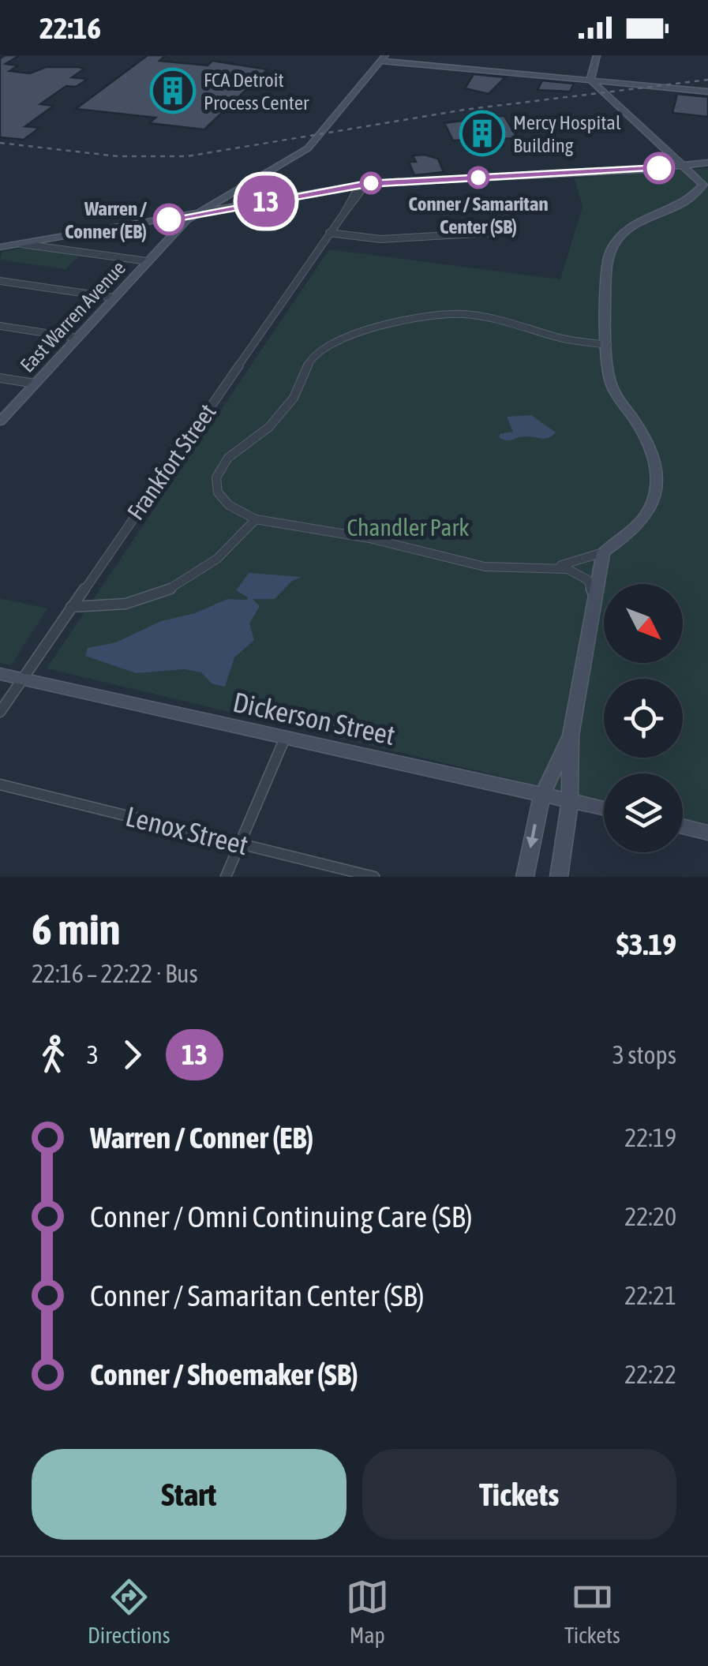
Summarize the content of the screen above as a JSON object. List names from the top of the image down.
{
  "streets": {
    "street": [
      "East Warren Avenue",
      "Frankfort Street",
      "Dickerson Street",
      "Lenox Street"
    ]
  },
  "crossings": [
    ["Frankfort Street", "Dickerson Street"]
  ],
  "parks": ["Chandler Park"],
  "places": {
    "building": ["FCA Detroit Process Center", "Mercy Hospital Building"],
    "other": ["Conner / Samaritan Center (SB)", "Warren / Conner (EB)"]
  },
  "lines": ["bus line 13"],
  "north": "bottom right",
  "page": {
    "status": "22:16",
    "on_map": "13",
    "heading": ["6 min", "22:16 – 22:22 · Bus", "$3.19"],
    "legs": ["3", "13", "3 stops"],
    "list": [
      {
        "name": "Warren / Conner (EB)",
        "value": "22:19"
      },
      {
        "name": "Conner / Omni Continuing Care (SB)",
        "value": "22:20"
      },
      {
        "name": "Conner / Samaritan Center (SB)",
        "value": "22:21"
      },
      {
        "name": "Conner / Shoemaker (SB)",
        "value": "22:22"
      }
    ],
    "buttons": ["Start", "Tickets"],
    "tabs": ["Directions", "Map", "Tickets"]
  }
}
